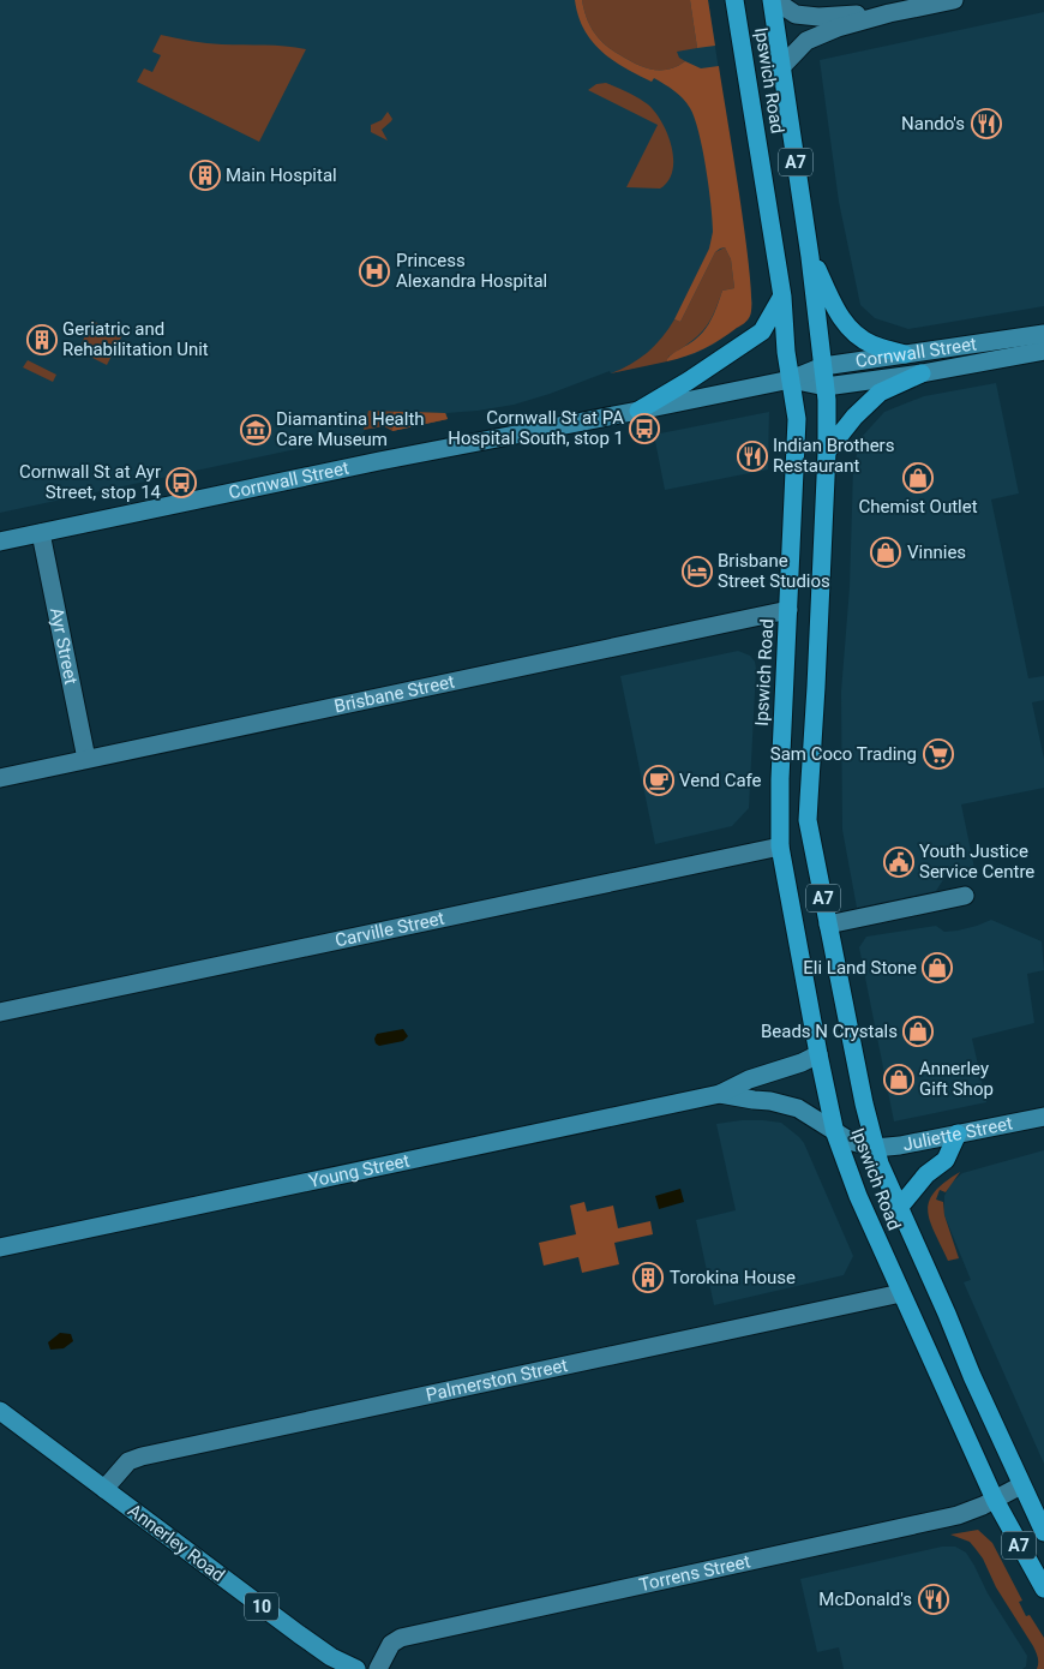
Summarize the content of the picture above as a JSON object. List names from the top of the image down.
{
  "streets": {
    "highway": ["Ipswich Road", "A7"],
    "main road": [
      "Cornwall Street",
      "Juliette Street",
      "Young Street",
      "Annerley Road",
      "10"
    ],
    "street": [
      "Ayr Street",
      "Brisbane Street",
      "Carville Street",
      "Palmerston Street",
      "Torrens Street"
    ]
  },
  "crossings": [
    ["Ipswich Road", "Cornwall Street"],
    ["Ipswich Road", "Brisbane Street"],
    ["Ipswich Road", "Carville Street"],
    ["Ipswich Road", "Juliette Street"],
    ["Ipswich Road", "Young Street"],
    ["Ipswich Road", "Palmerston Street"],
    ["Ipswich Road", "Torrens Street"],
    ["Cornwall Street", "Ayr Street"],
    ["Ayr Street", "Brisbane Street"],
    ["Juliette Street", "Young Street"],
    ["Palmerston Street", "Annerley Road"]
  ],
  "places": {
    "restaurant": ["Nando's", "Indian Brothers Restaurant", "McDonald's"],
    "building": ["Main Hospital", "Geriatric and Rehabilitation Unit", "Torokina House"],
    "hospital": ["Princess Alexandra Hospital"],
    "bus stop": ["Cornwall St at PA Hospital South, stop 1", "Cornwall St at Ayr Street, stop 14"],
    "museum": ["Diamantina Health Care Museum"],
    "shop": [
      "Chemist Outlet",
      "Vinnies",
      "Eli Land Stone",
      "Beads N Crystals",
      "Annerley Gift Shop"
    ],
    "hotel": ["Brisbane Street Studios"],
    "supermarket": ["Sam Coco Trading"],
    "cafe": ["Vend Cafe"],
    "public building": ["Youth Justice Service Centre"]
  }
}
